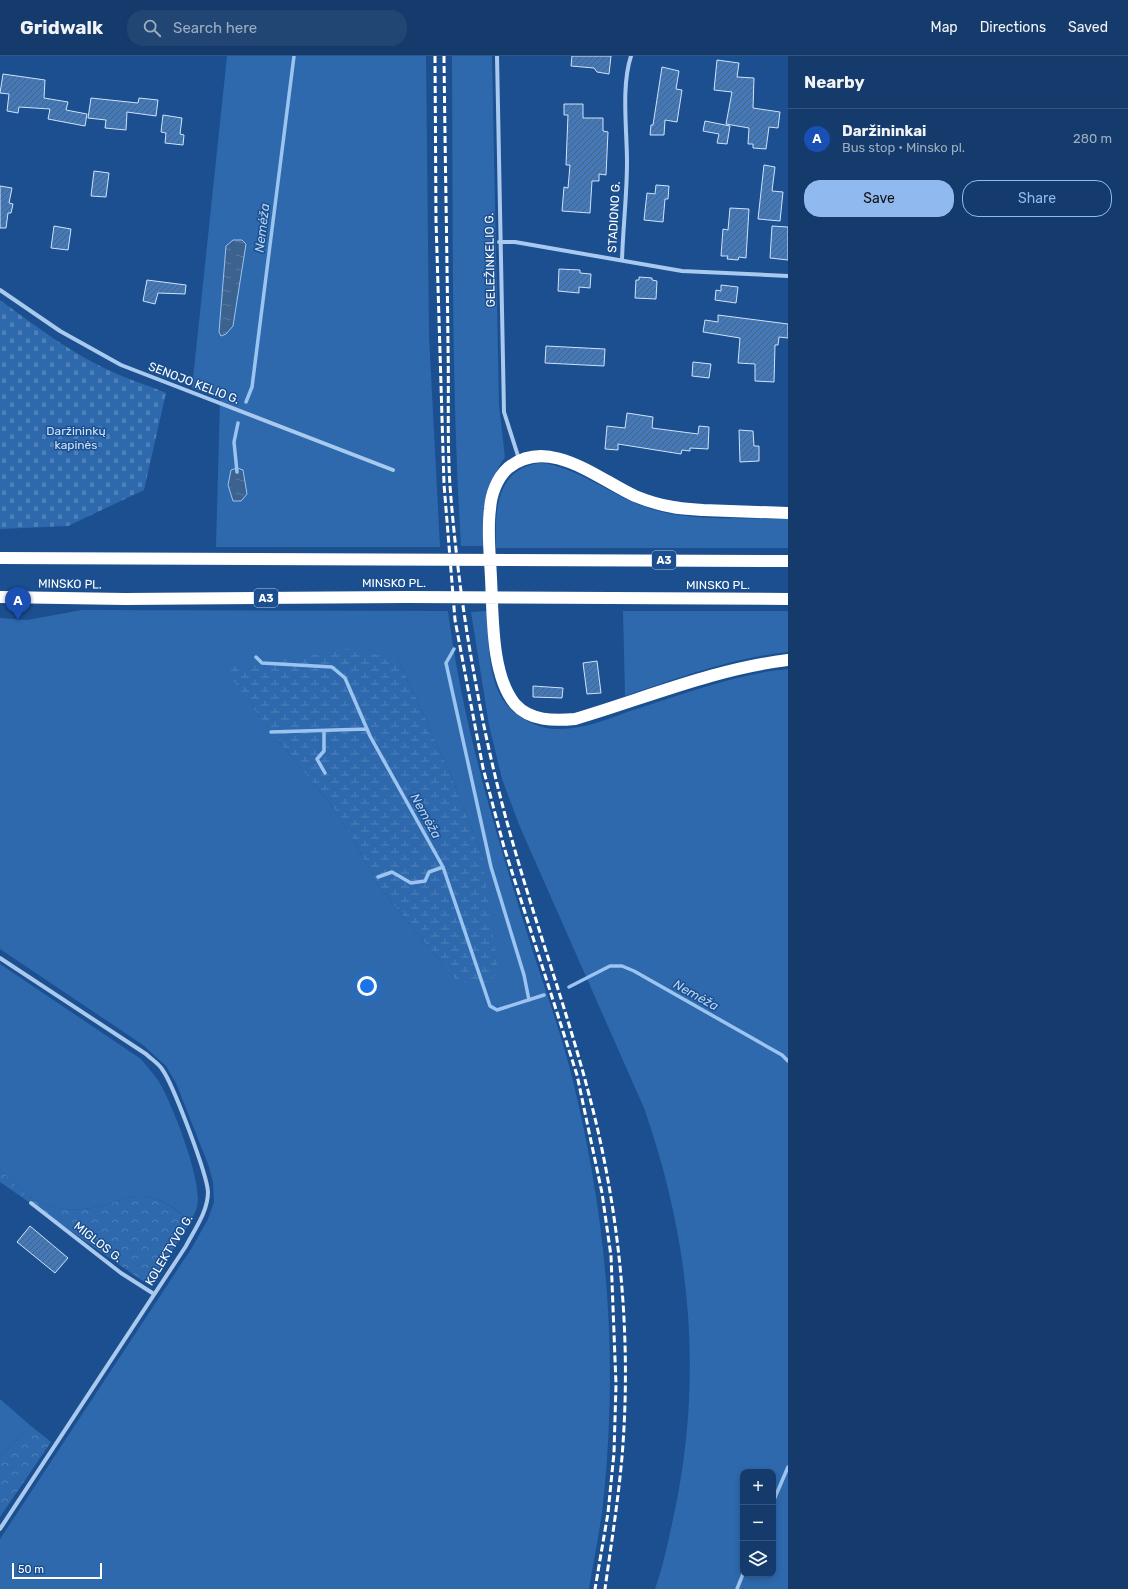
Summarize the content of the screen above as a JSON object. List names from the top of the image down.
{
  "streets": {
    "highway": ["A3", "MINSKO PL."],
    "street": [
      "STADIONO G.",
      "GELEŽINKELIO G.",
      "SENOJO KELIO G.",
      "MIGLOS G.",
      "KOLEKTYVO G."
    ]
  },
  "crossings": [
    ["MIGLOS G.", "KOLEKTYVO G."]
  ],
  "water": ["Nemėža"],
  "parks": ["Daržininkų kapinės"],
  "scale_bar": "50 m",
  "page": {
    "header": "Gridwalk",
    "search": "Search here",
    "nav": ["Map", "Directions", "Saved"],
    "heading": "Nearby",
    "list": [
      {
        "mark": "A",
        "name": "Daržininkai",
        "note": "Bus stop · Minsko pl.",
        "value": "280 m"
      }
    ],
    "buttons": ["Save", "Share"],
    "pins": "A",
    "map_buttons": ["+", "−"],
    "scale": "50 m"
  }
}
